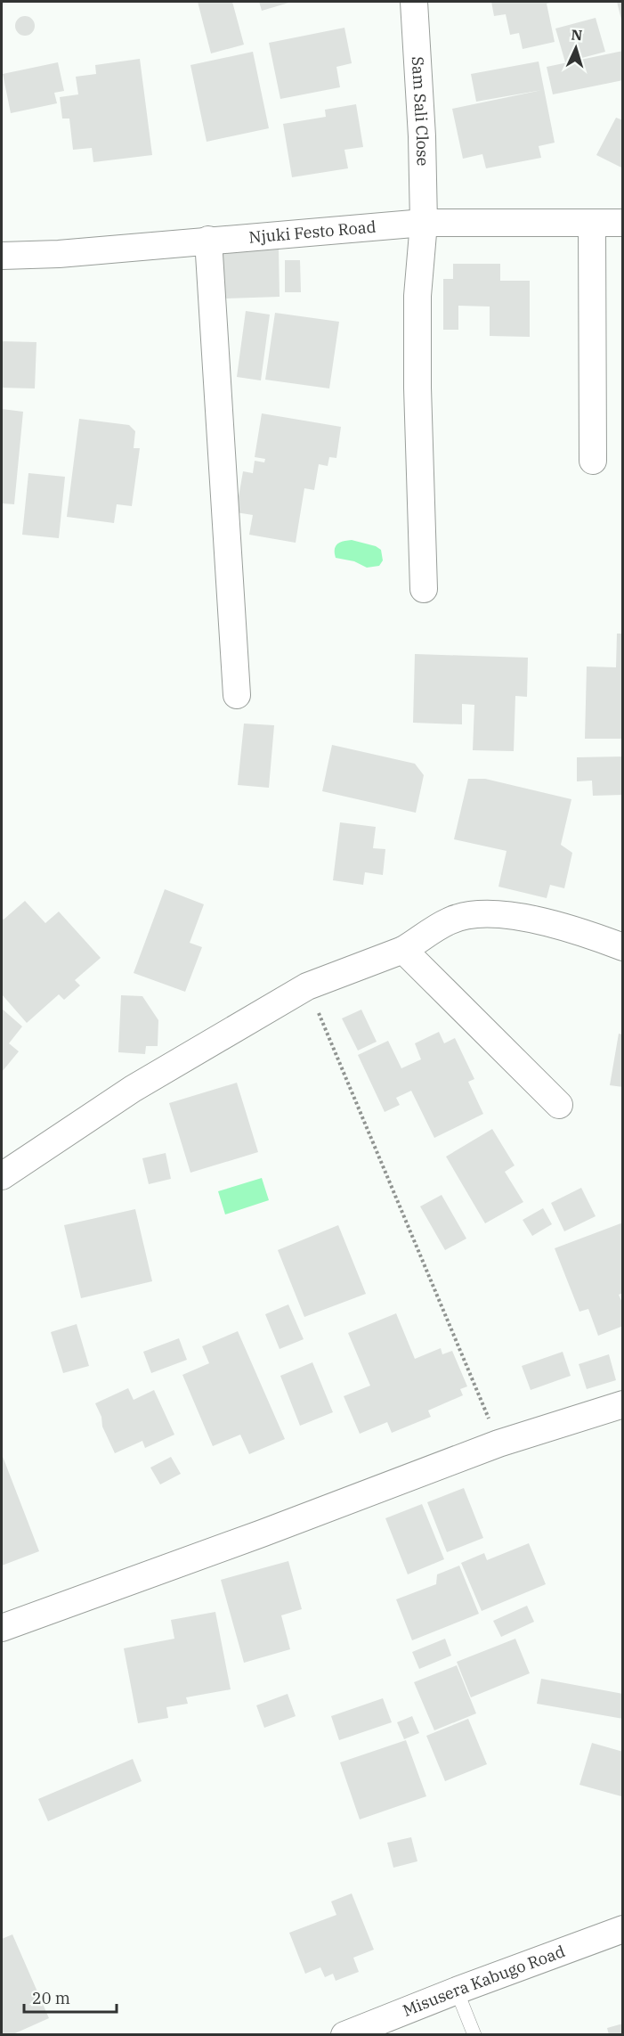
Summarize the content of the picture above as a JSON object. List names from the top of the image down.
{
  "streets": {
    "street": ["Sam Sali Close", "Njuki Festo Road", "Misusera Kabugo Road"]
  },
  "crossings": [
    ["Sam Sali Close", "Njuki Festo Road"]
  ],
  "scale_bar": "20 m",
  "north": "top"
}
